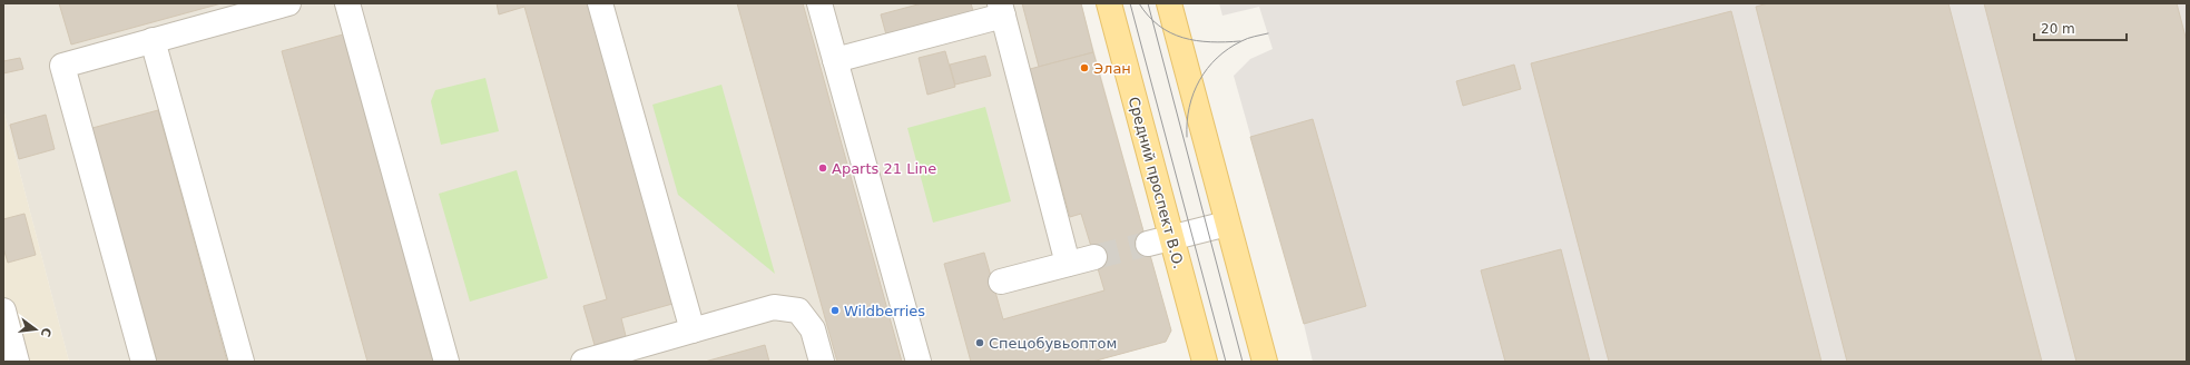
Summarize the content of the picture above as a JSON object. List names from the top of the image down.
{
  "streets": {
    "main road": ["Средний проспект В.О."]
  },
  "places": [
    "Элан",
    "Aparts 21 Line",
    "Wildberries",
    "Спецобувьоптом"
  ],
  "scale_bar": "20 m",
  "north": "right"
}
